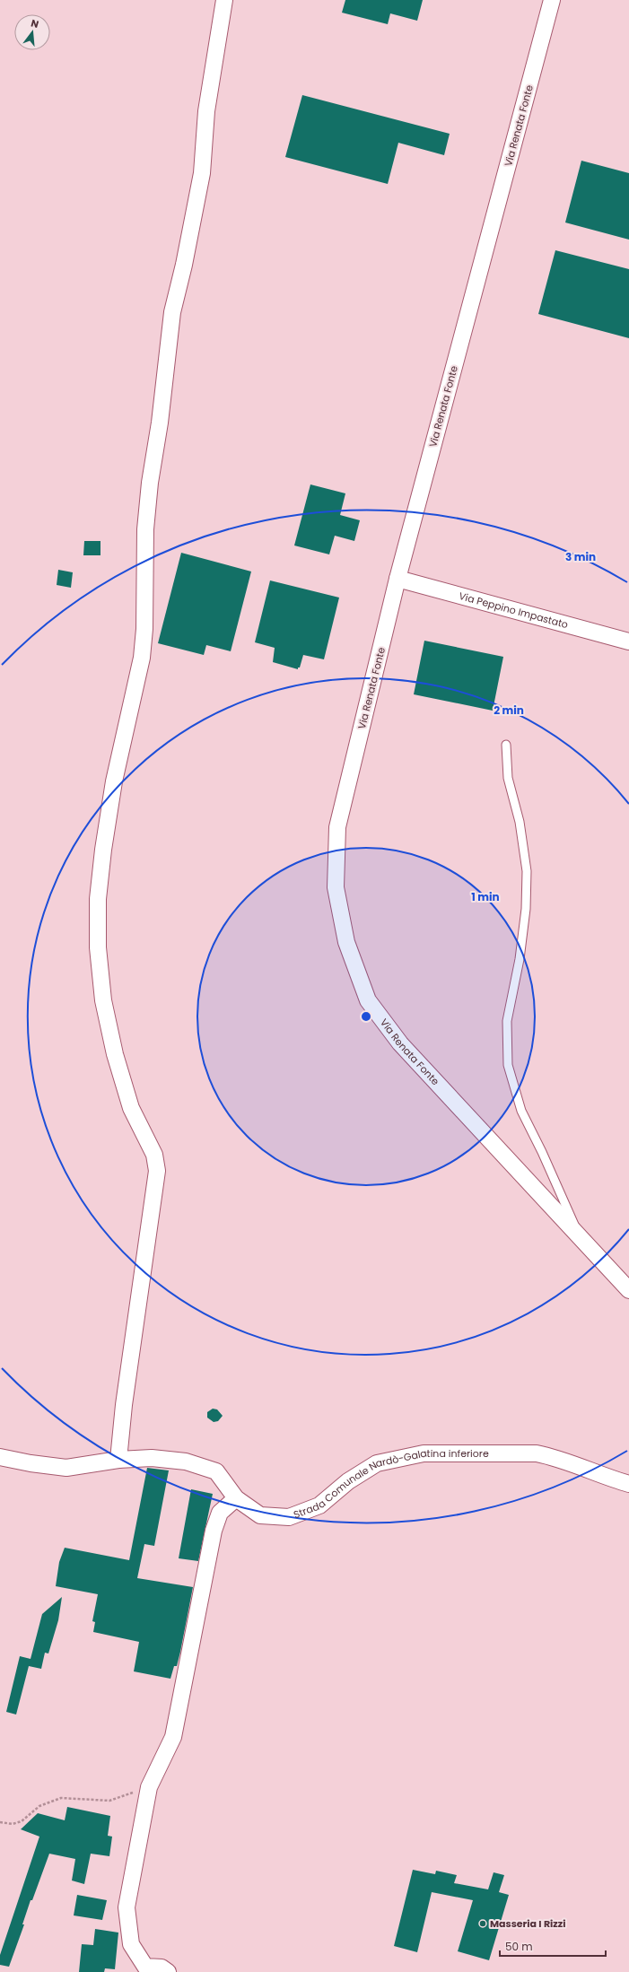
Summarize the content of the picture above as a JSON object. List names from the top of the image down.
{
  "streets": {
    "street": ["Via Renata Fonte", "Via Peppino Impastato", "Strada Comunale Nardò-Galatina inferiore"]
  },
  "crossings": [
    ["Via Renata Fonte", "Via Peppino Impastato"]
  ],
  "places": ["Masseria I Rizzi"],
  "scale_bar": "50 m",
  "north": "top",
  "rings": ["3 min", "2 min", "1 min"]
}
